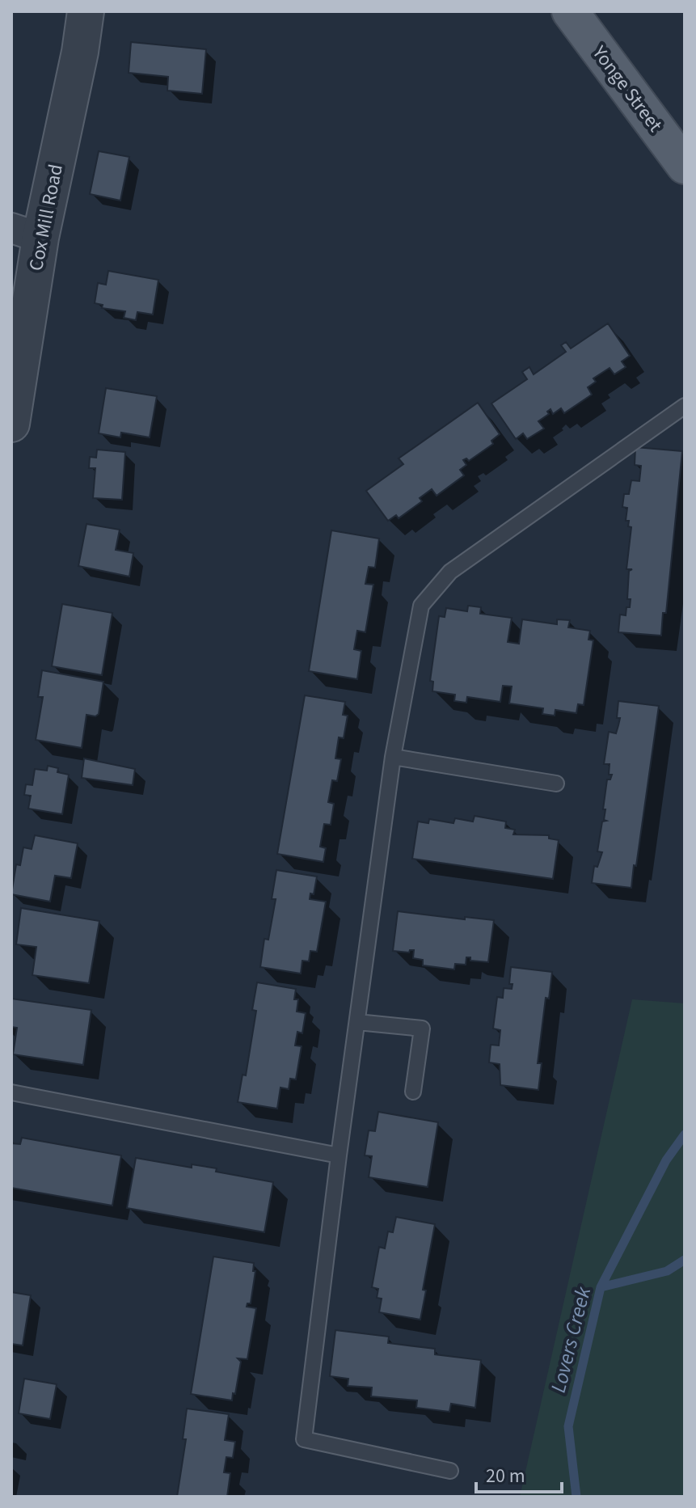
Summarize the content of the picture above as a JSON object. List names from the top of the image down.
{
  "streets": {
    "main road": ["Yonge Street"],
    "street": ["Cox Mill Road"]
  },
  "water": ["Lovers Creek"],
  "scale_bar": "20 m"
}
